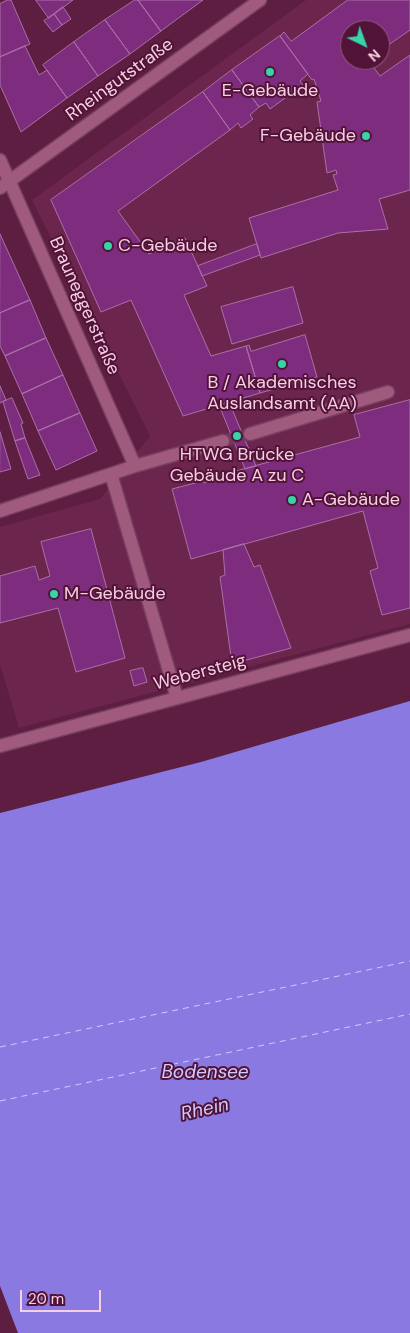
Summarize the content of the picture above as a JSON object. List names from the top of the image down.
{
  "streets": {
    "street": ["Rheingutstraße", "Brauneggerstraße", "Webersteig"]
  },
  "crossings": [
    ["Rheingutstraße", "Brauneggerstraße"]
  ],
  "water": ["Bodensee", "Rhein"],
  "places": [
    "E-Gebäude",
    "F-Gebäude",
    "C-Gebäude",
    "B / Akademisches Auslandsamt (AA)",
    "HTWG Brücke Gebäude A zu C",
    "A-Gebäude",
    "M-Gebäude"
  ],
  "scale_bar": "20 m",
  "north": "bottom right"
}
